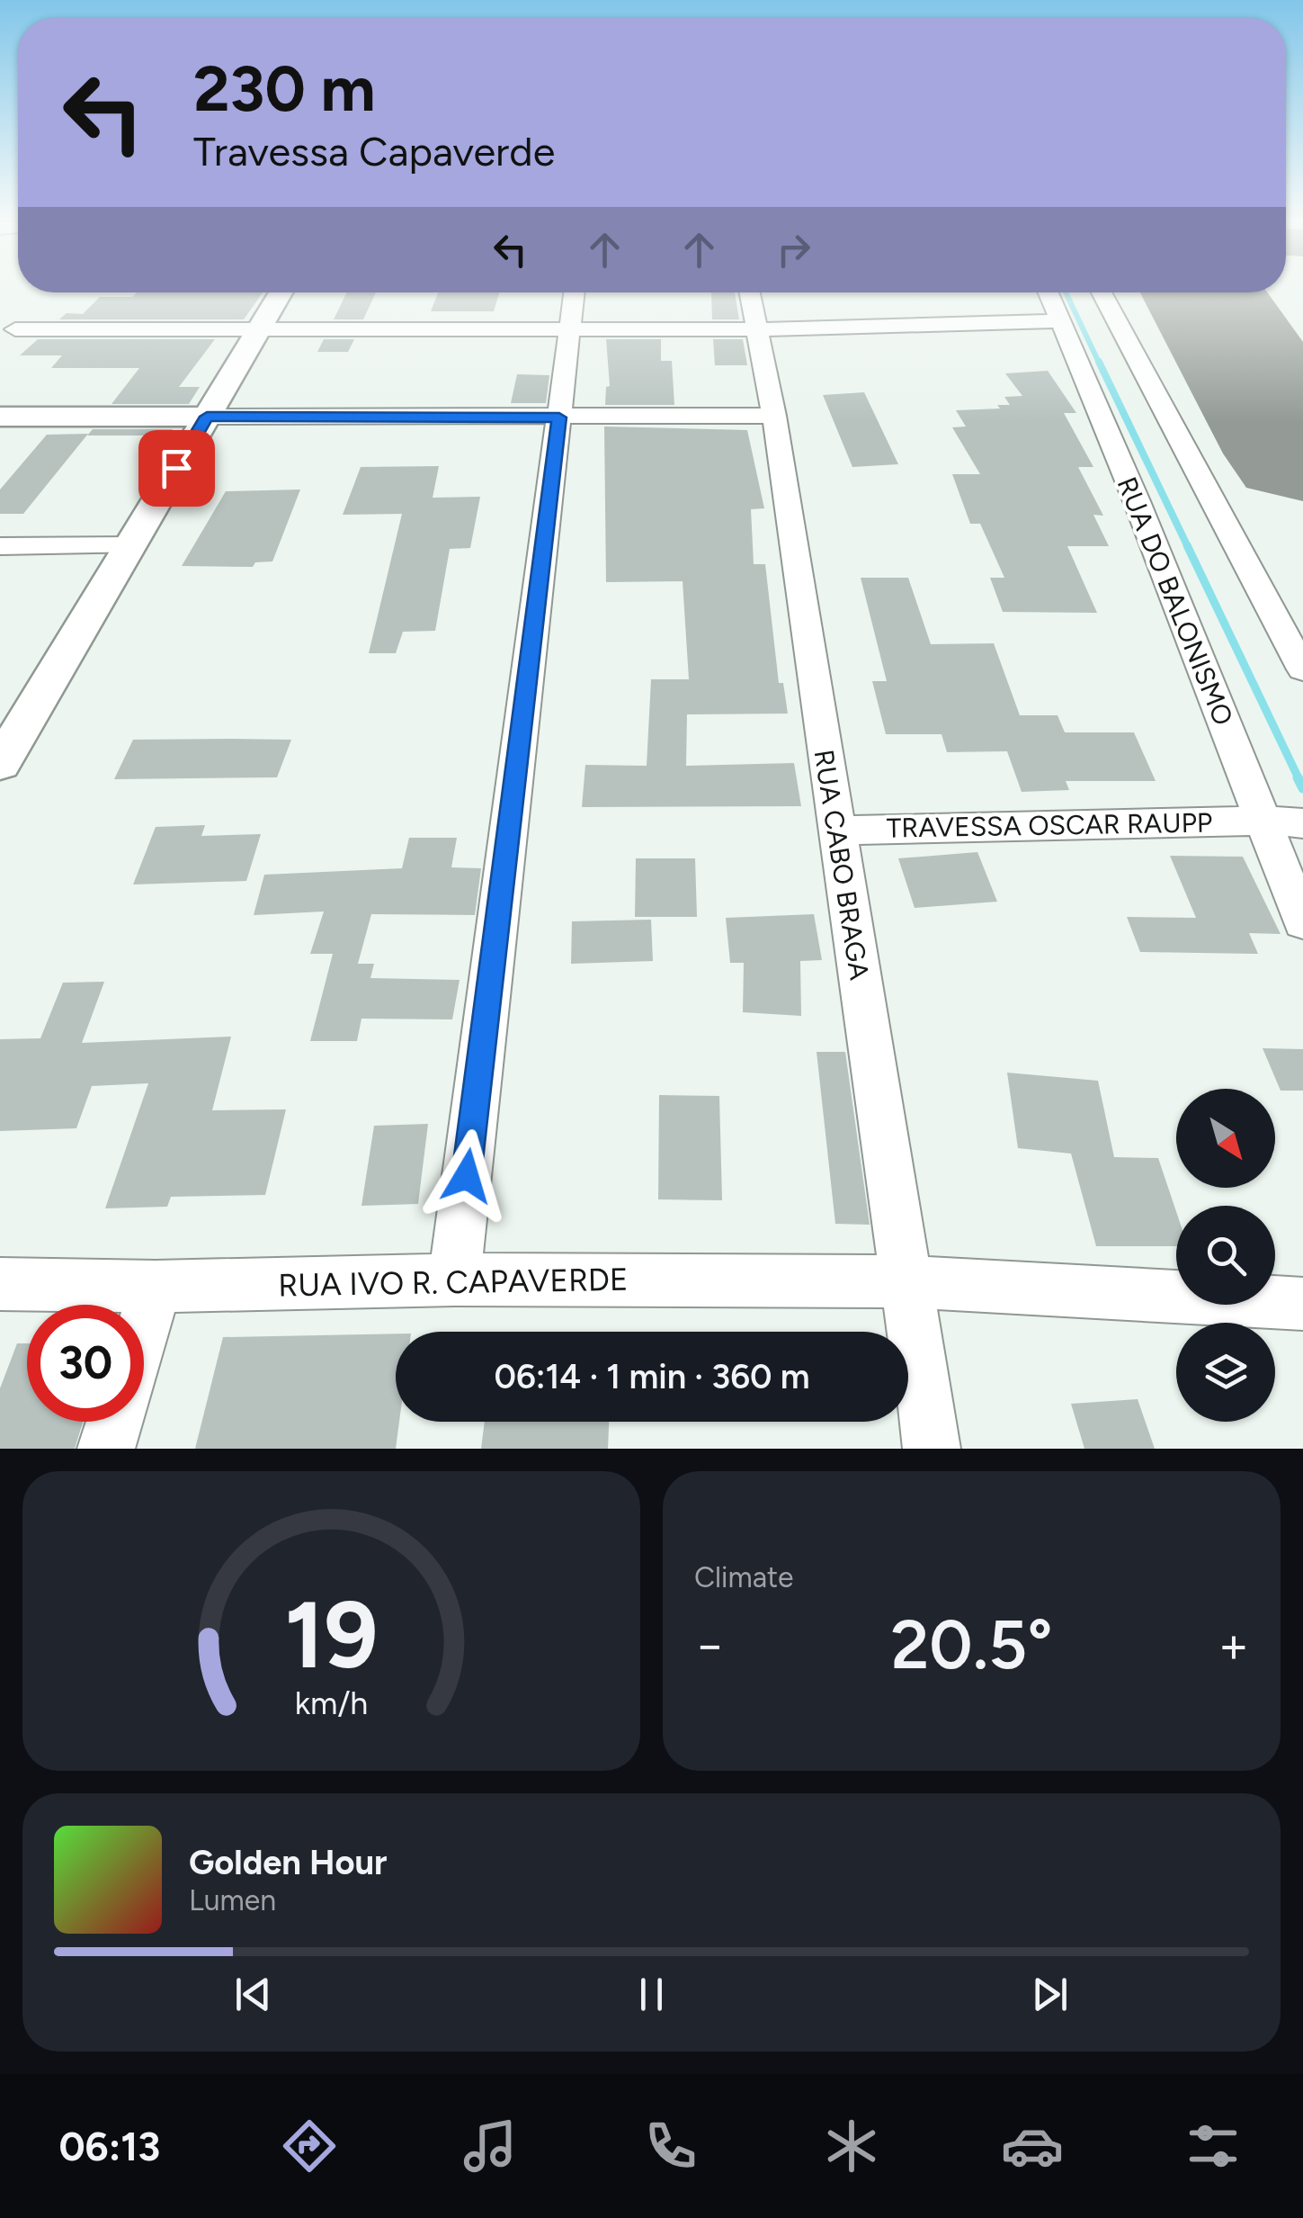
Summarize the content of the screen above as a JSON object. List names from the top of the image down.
{
  "streets": {
    "street": [
      "RUA DO BALONISMO",
      "TRAVESSA OSCAR RAUPP",
      "RUA CABO BRAGA",
      "RUA IVO R. CAPAVERDE"
    ]
  },
  "crossings": [
    ["RUA DO BALONISMO", "TRAVESSA OSCAR RAUPP"],
    ["TRAVESSA OSCAR RAUPP", "RUA CABO BRAGA"],
    ["RUA CABO BRAGA", "RUA IVO R. CAPAVERDE"]
  ],
  "north": "bottom right",
  "page": {
    "turn": ["230 m", "Travessa Capaverde"],
    "limit": "30",
    "trip": "06:14 · 1 min · 360 m",
    "tile": "Climate",
    "heat": ["−", "20.5°", "+"],
    "song": ["Golden Hour", "Lumen"],
    "tabs": "06:13",
    "gauge": ["19", "km/h"]
  }
}
